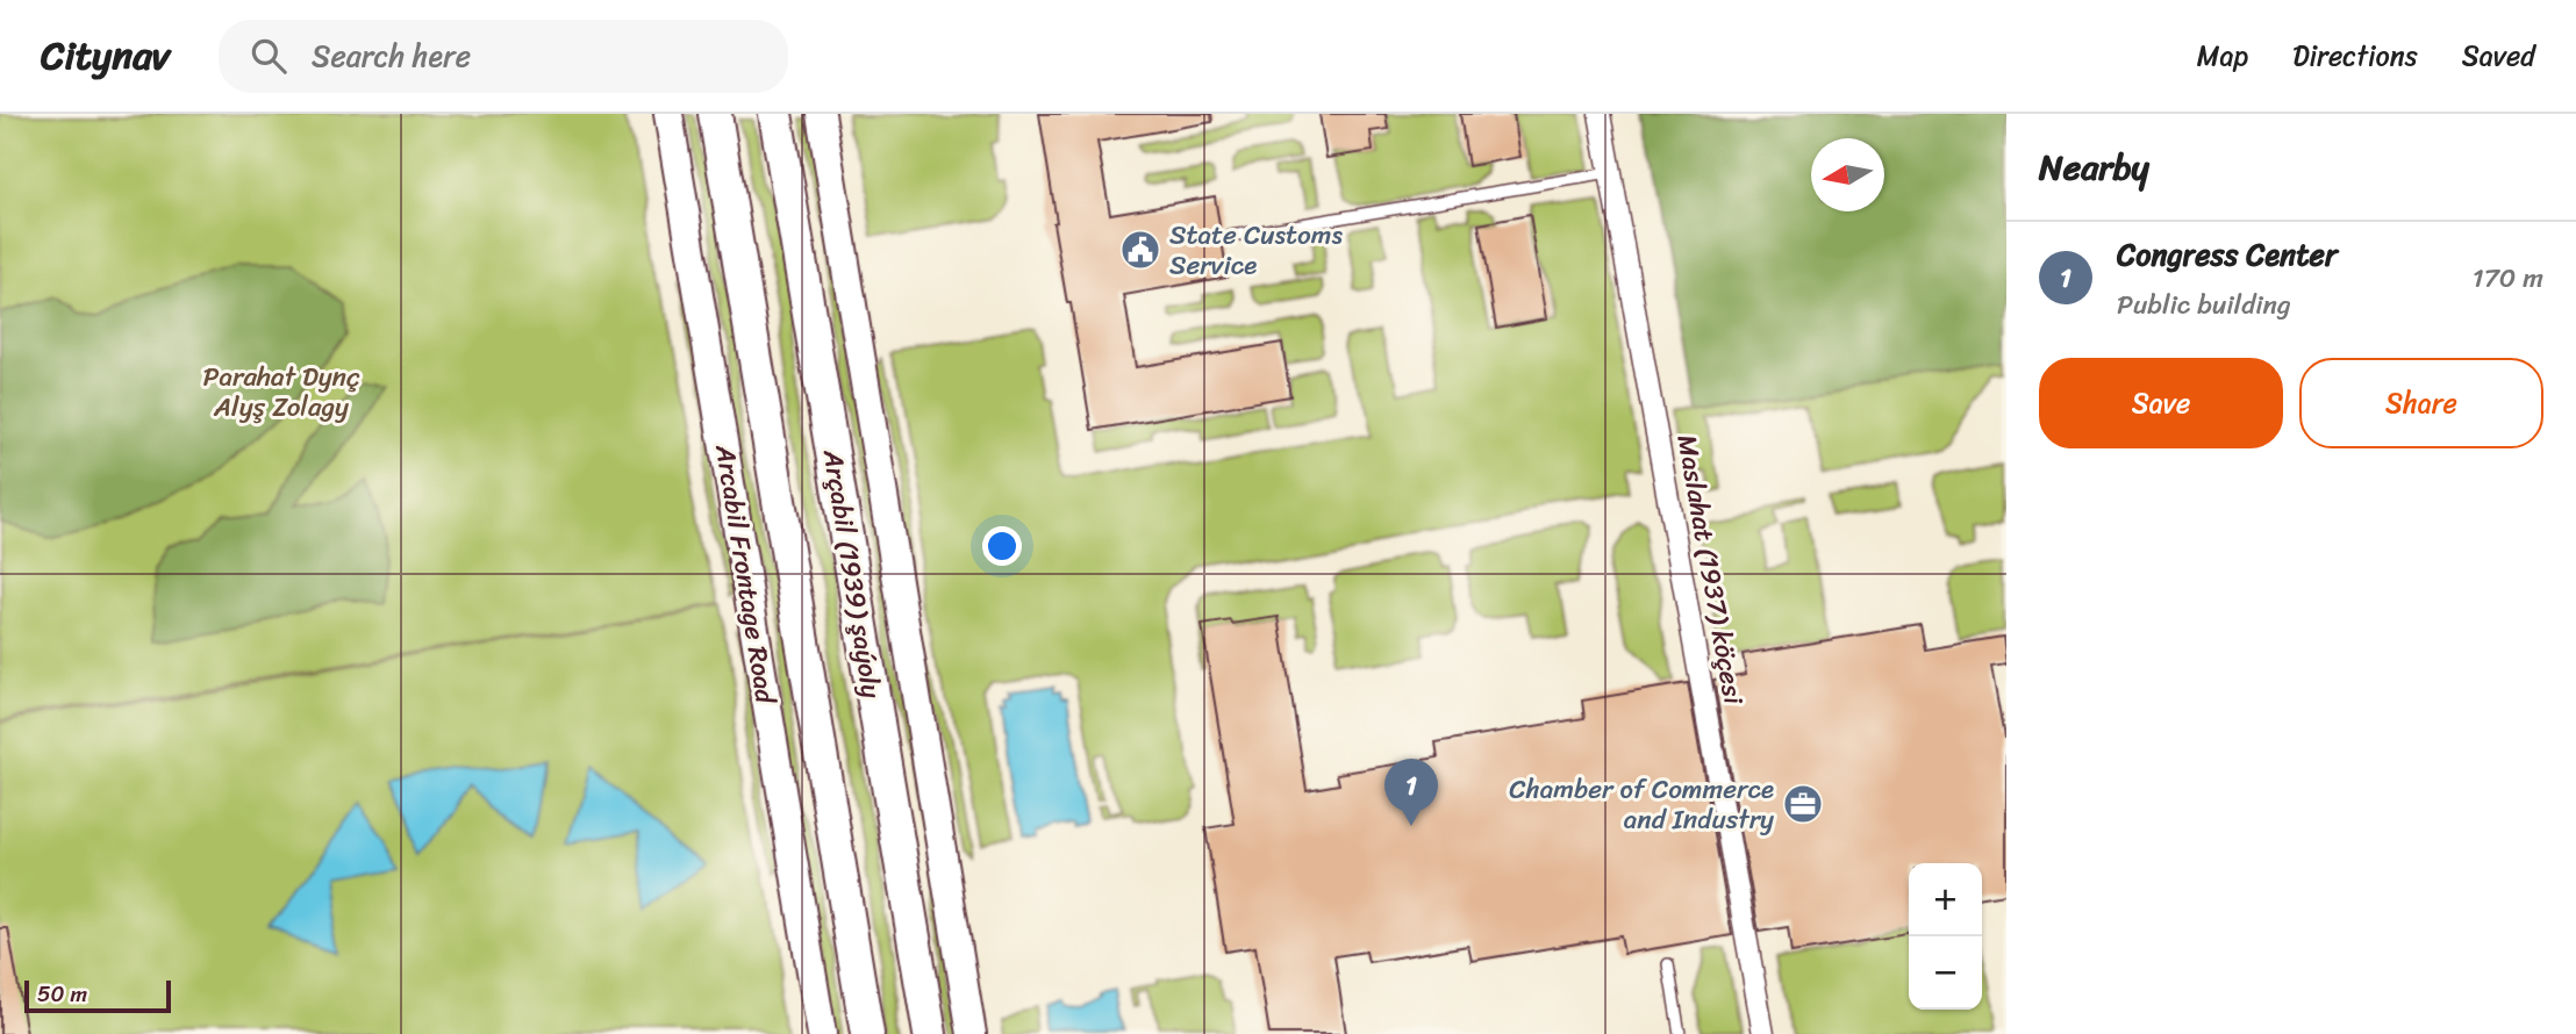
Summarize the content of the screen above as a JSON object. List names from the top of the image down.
{
  "streets": {
    "main road": ["Arçabil (1939) şaýoly"],
    "street": ["Maslahat (1937) köçesi", "Arcabil Frontage Road"]
  },
  "parks": ["Parahat Dynç Alyş Zolagy"],
  "places": {
    "public building": ["State Customs Service"],
    "office": ["Chamber of Commerce and Industry"]
  },
  "scale_bar": "50 m",
  "north": "left",
  "page": {
    "header": "Citynav",
    "search": "Search here",
    "nav": ["Map", "Directions", "Saved"],
    "heading": "Nearby",
    "list": [
      {
        "mark": "1",
        "name": "Congress Center",
        "note": "Public building",
        "value": "170 m"
      }
    ],
    "buttons": ["Save", "Share"],
    "pins": "1",
    "map_buttons": ["+", "−"],
    "scale": "50 m"
  }
}
